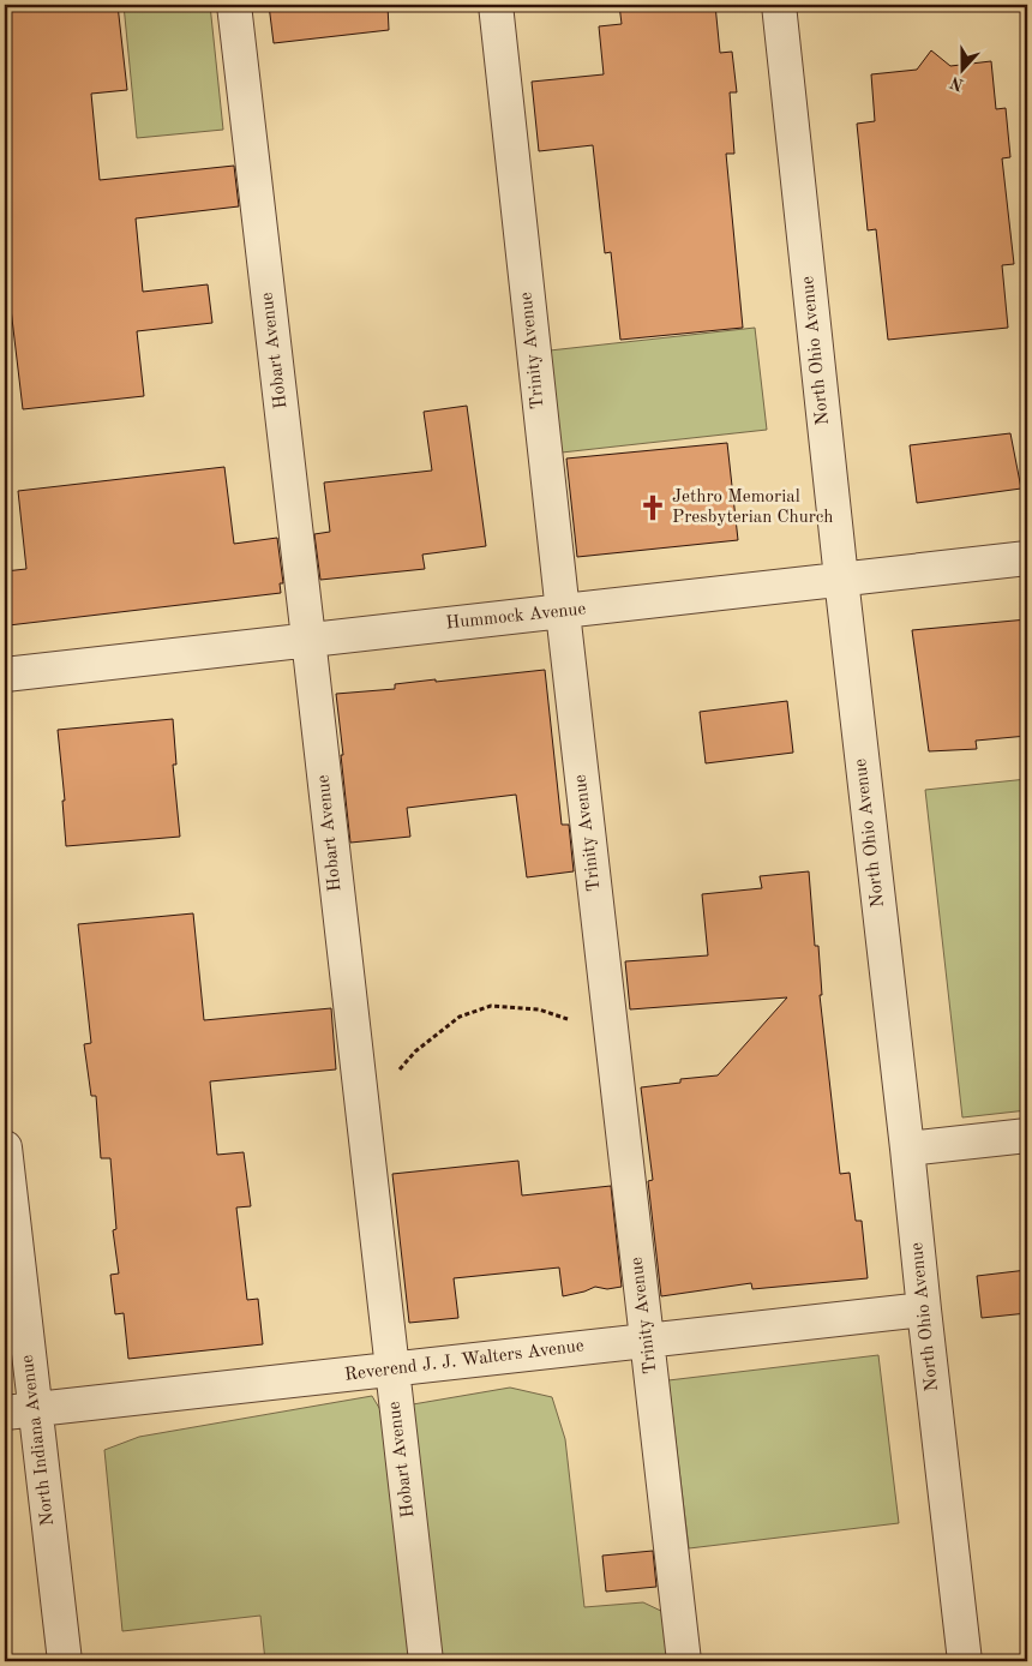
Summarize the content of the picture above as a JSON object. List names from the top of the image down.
{
  "streets": {
    "street": [
      "Hobart Avenue",
      "Trinity Avenue",
      "North Ohio Avenue",
      "Hummock Avenue",
      "Reverend J. J. Walters Avenue",
      "North Indiana Avenue"
    ]
  },
  "crossings": [
    ["Hobart Avenue", "Hummock Avenue"],
    ["Hobart Avenue", "Reverend J. J. Walters Avenue"],
    ["Trinity Avenue", "Hummock Avenue"],
    ["Trinity Avenue", "Reverend J. J. Walters Avenue"],
    ["North Ohio Avenue", "Hummock Avenue"],
    ["North Ohio Avenue", "Reverend J. J. Walters Avenue"],
    ["Reverend J. J. Walters Avenue", "North Indiana Avenue"]
  ],
  "places": {
    "church": ["Jethro Memorial Presbyterian Church"]
  },
  "north": "bottom"
}
